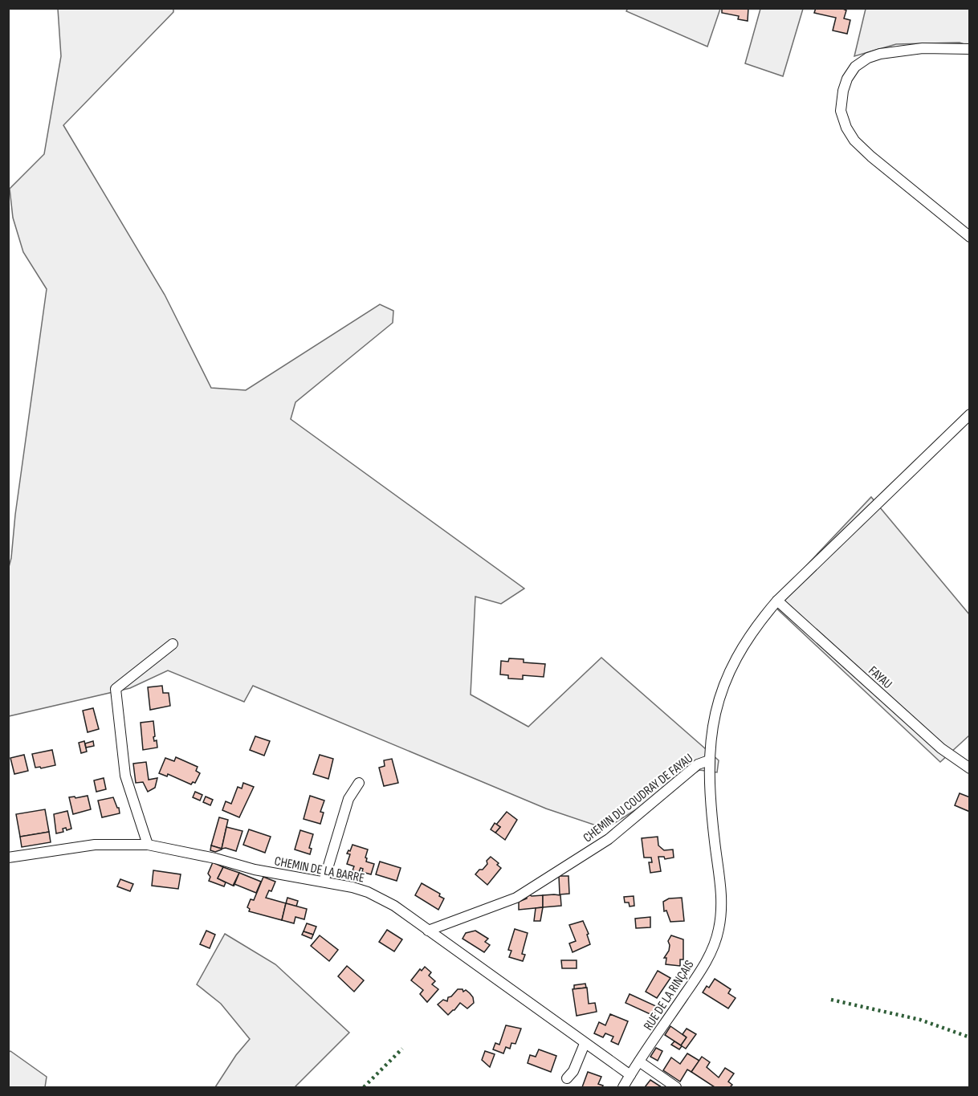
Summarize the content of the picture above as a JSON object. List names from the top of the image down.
{
  "streets": {
    "street": [
      "FAYAU",
      "CHEMIN DU COUDRAY DE FAYAU",
      "CHEMIN DE LA BARRE",
      "RUE DE LA RINÇAIS"
    ]
  },
  "crossings": [
    ["FAYAU", "RUE DE LA RINÇAIS"],
    ["CHEMIN DU COUDRAY DE FAYAU", "CHEMIN DE LA BARRE"],
    ["CHEMIN DU COUDRAY DE FAYAU", "RUE DE LA RINÇAIS"],
    ["CHEMIN DE LA BARRE", "RUE DE LA RINÇAIS"]
  ]
}
